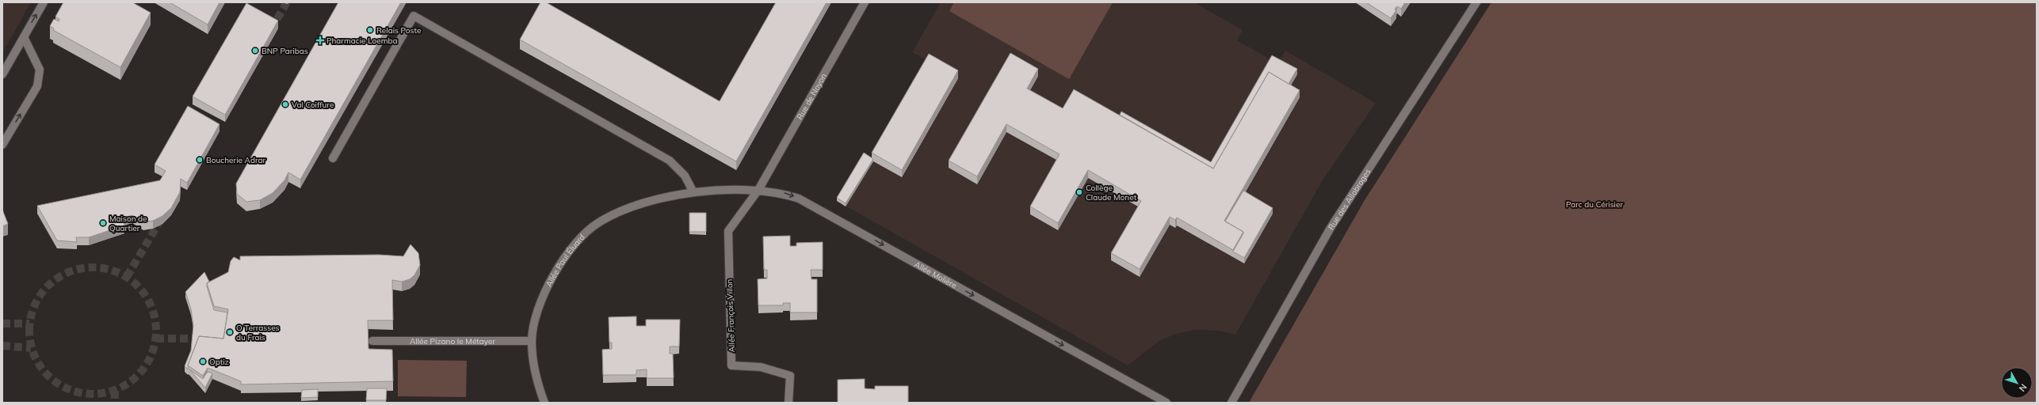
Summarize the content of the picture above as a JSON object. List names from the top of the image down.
{
  "streets": {
    "street": [
      "Rue de Noyon",
      "Rue des Allobroges",
      "Allée Paul Éluard",
      "Allée Molière",
      "Allée François Villon",
      "Allée Pizano le Métayer"
    ]
  },
  "crossings": [
    ["Rue de Noyon", "Allée Molière"],
    ["Rue de Noyon", "Allée François Villon"],
    ["Allée Paul Éluard", "Allée Molière"],
    ["Allée Paul Éluard", "Allée Pizano le Métayer"],
    ["Allée Molière", "Allée François Villon"]
  ],
  "one_way": ["Allée Molière"],
  "parks": ["Parc du Cérisier"],
  "places": {
    "other": [
      "Relais Poste",
      "BNP Paribas",
      "Val Coiffure",
      "Boucherie Adrar",
      "Collège Claude Monet",
      "Maison de Quartier",
      "O Terrasses du Frais",
      "Optiz"
    ],
    "health": ["Pharmacie Loemba"]
  },
  "north": "bottom right"
}
